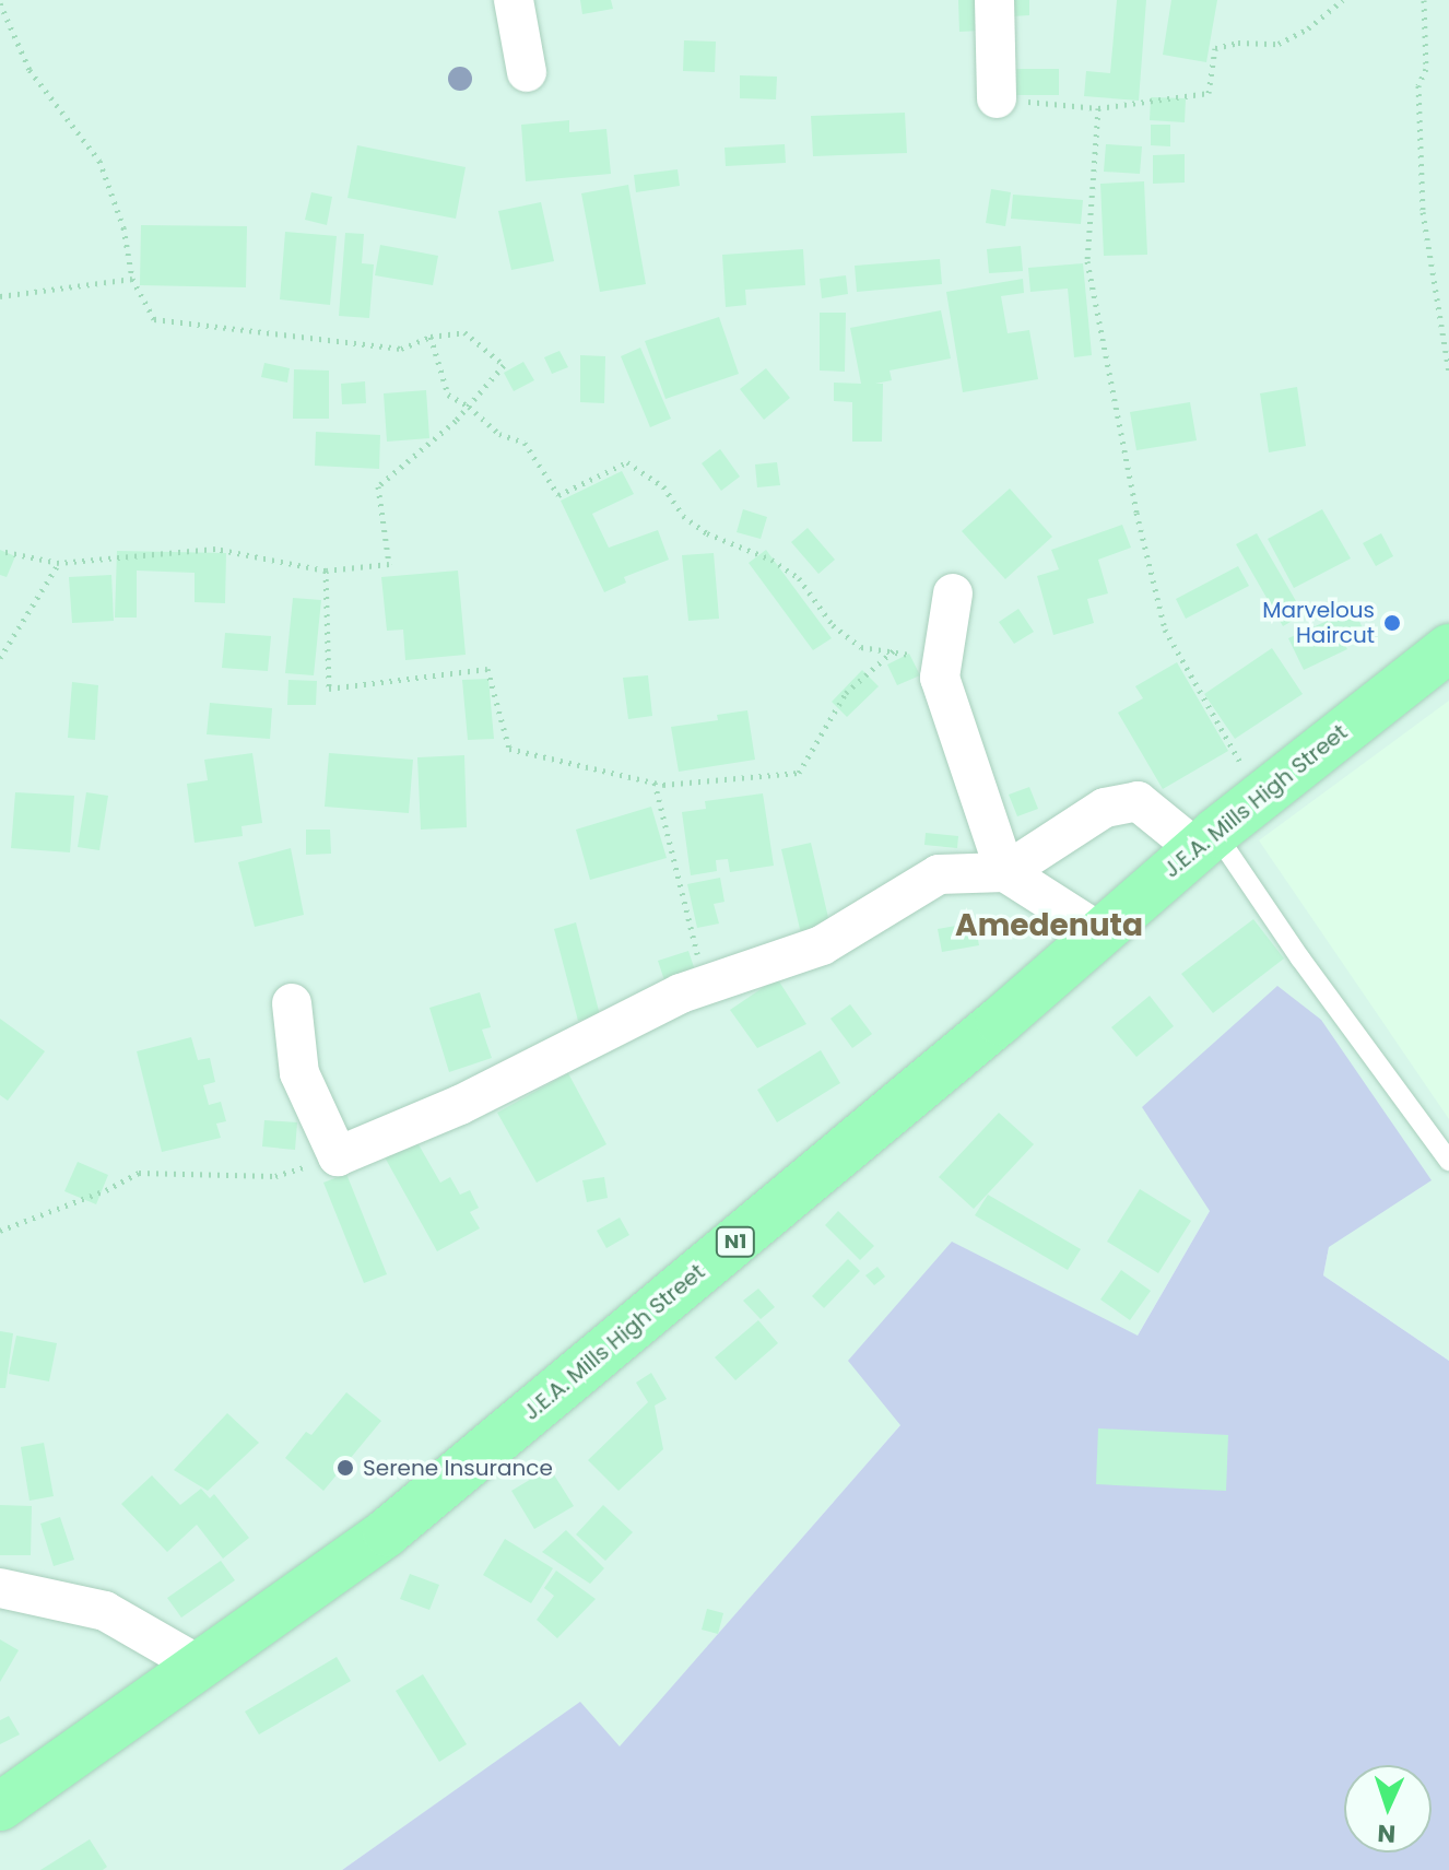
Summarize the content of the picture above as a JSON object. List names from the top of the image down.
{
  "streets": {
    "highway": ["J.E.A. Mills High Street", "N1"]
  },
  "districts": ["Amedenuta"],
  "places": ["Marvelous Haircut", "Serene Insurance"],
  "north": "bottom"
}
